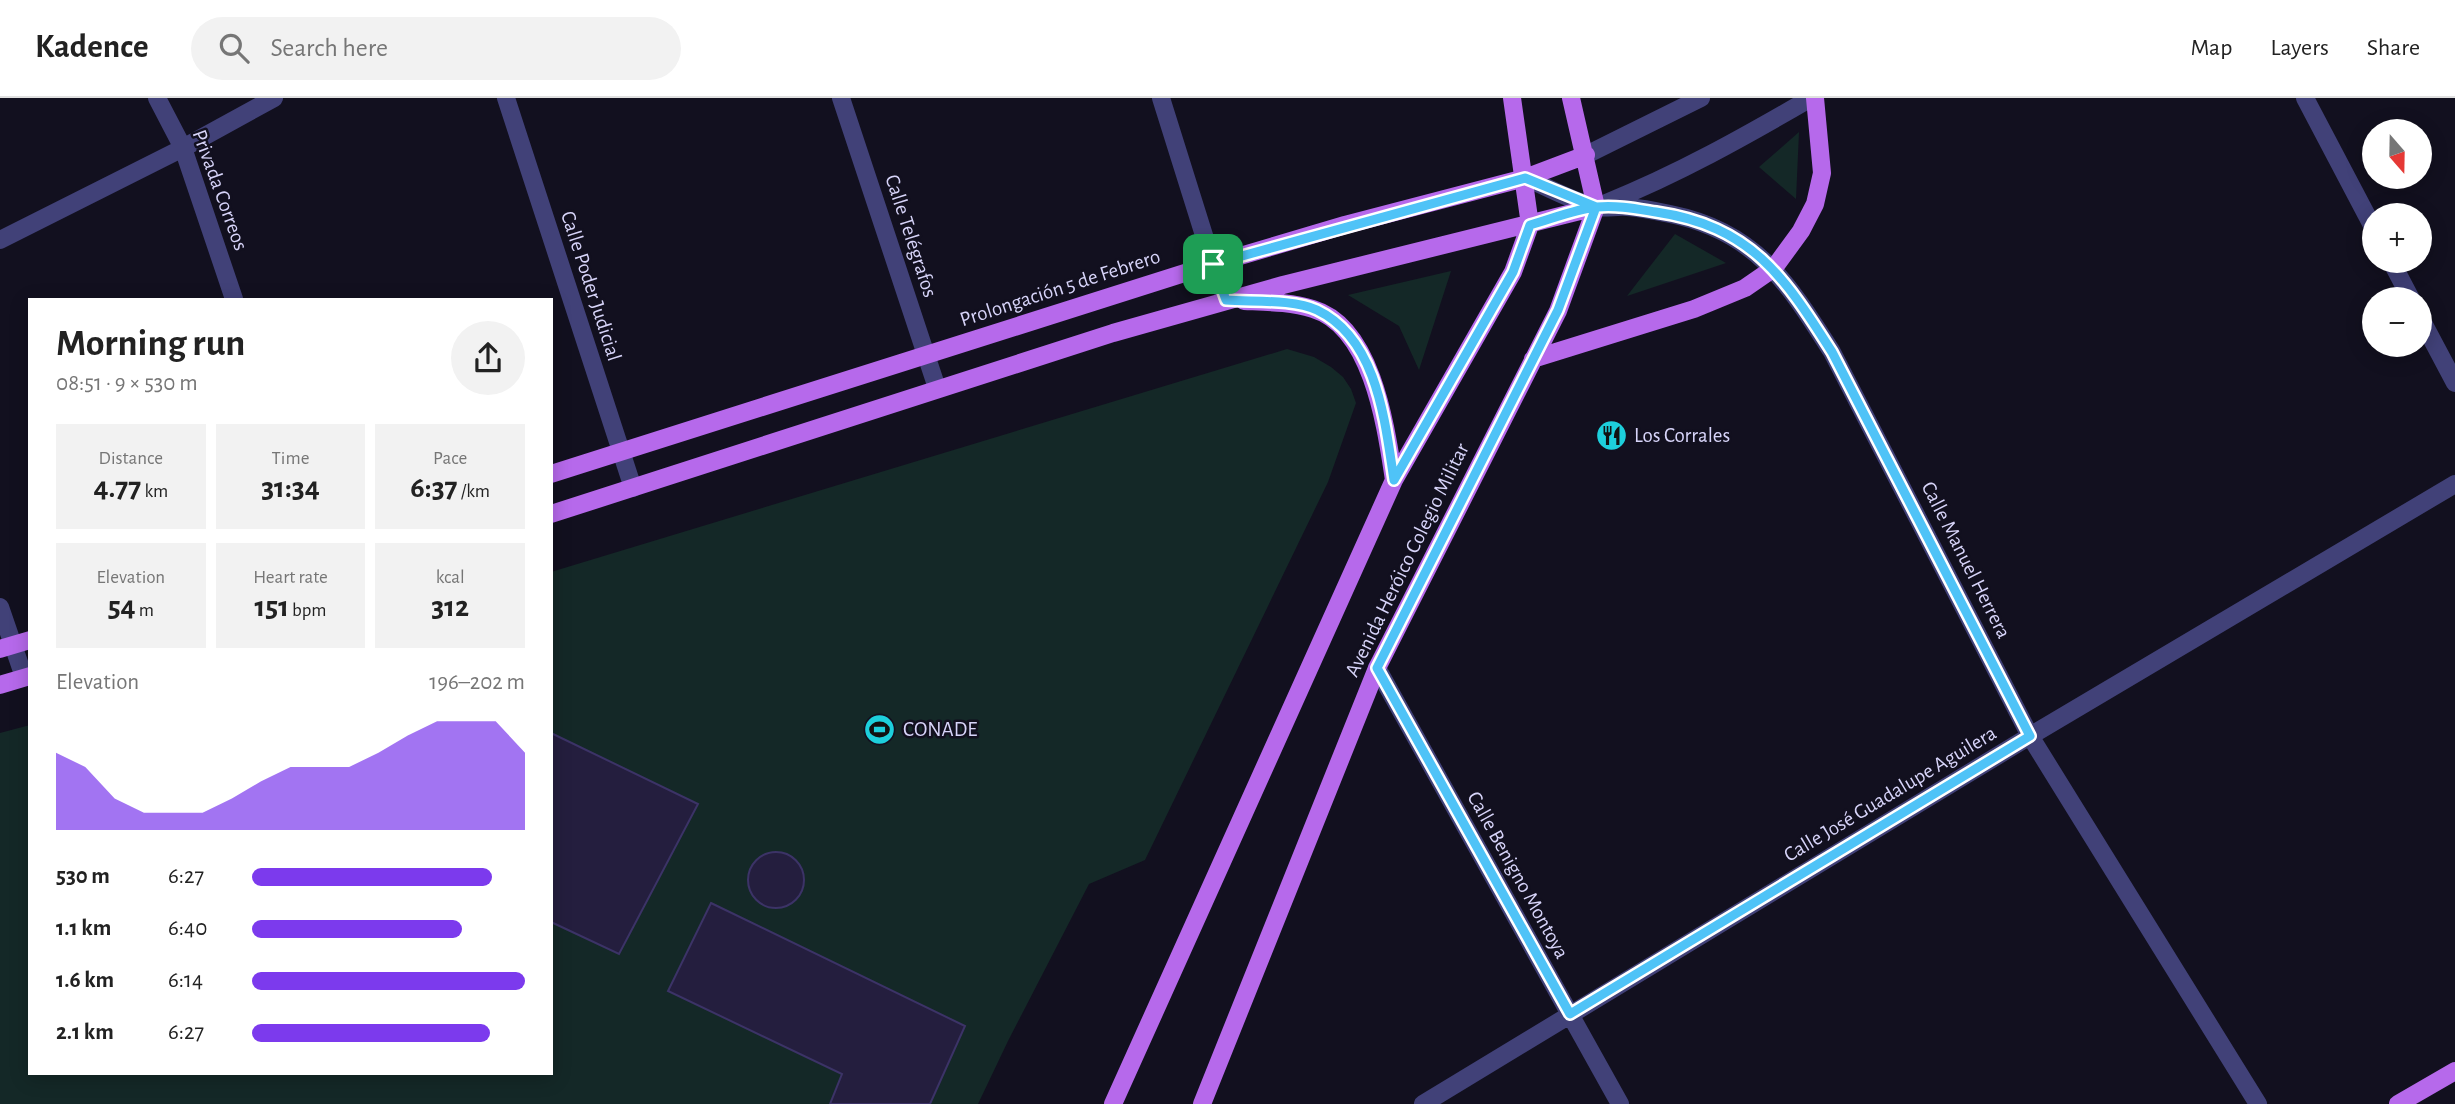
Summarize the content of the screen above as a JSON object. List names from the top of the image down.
{
  "streets": {
    "main road": ["Prolongación 5 de Febrero", "Avenida Heróico Colegio Militar"],
    "street": [
      "Privada Correos",
      "Calle Telégrafos",
      "Calle Poder Judicial",
      "Calle Manuel Herrera",
      "Calle José Guadalupe Aguilera",
      "Calle Benigno Montoya"
    ]
  },
  "crossings": [
    ["Calle Telégrafos", "Prolongación 5 de Febrero"],
    ["Calle Poder Judicial", "Prolongación 5 de Febrero"],
    ["Prolongación 5 de Febrero", "Avenida Heróico Colegio Militar"],
    ["Prolongación 5 de Febrero", "Calle Manuel Herrera"],
    ["Avenida Heróico Colegio Militar", "Calle Manuel Herrera"],
    ["Avenida Heróico Colegio Militar", "Calle Benigno Montoya"],
    ["Calle Manuel Herrera", "Calle José Guadalupe Aguilera"],
    ["Calle José Guadalupe Aguilera", "Calle Benigno Montoya"]
  ],
  "places": {
    "restaurant": ["Los Corrales"],
    "sports": ["CONADE"]
  },
  "north": "bottom",
  "page": {
    "header": "Kadence",
    "search": "Search here",
    "nav": ["Map", "Layers", "Share"],
    "map_buttons": ["+", "−"],
    "heading": ["Morning run", "08:51 · 9 × 530 m"],
    "stats": [
      ["Distance", "4.77 km"],
      ["Time", "31:34"],
      ["Pace", "6:37 /km"],
      ["Elevation", "54 m"],
      ["Heart rate", "151 bpm"],
      ["kcal", "312"]
    ],
    "chart": ["Elevation", "196–202 m"],
    "list": [
      {
        "name": "530 m",
        "note": "6:27"
      },
      {
        "name": "1.1 km",
        "note": "6:40"
      },
      {
        "name": "1.6 km",
        "note": "6:14"
      },
      {
        "name": "2.1 km",
        "note": "6:27"
      }
    ]
  }
}
